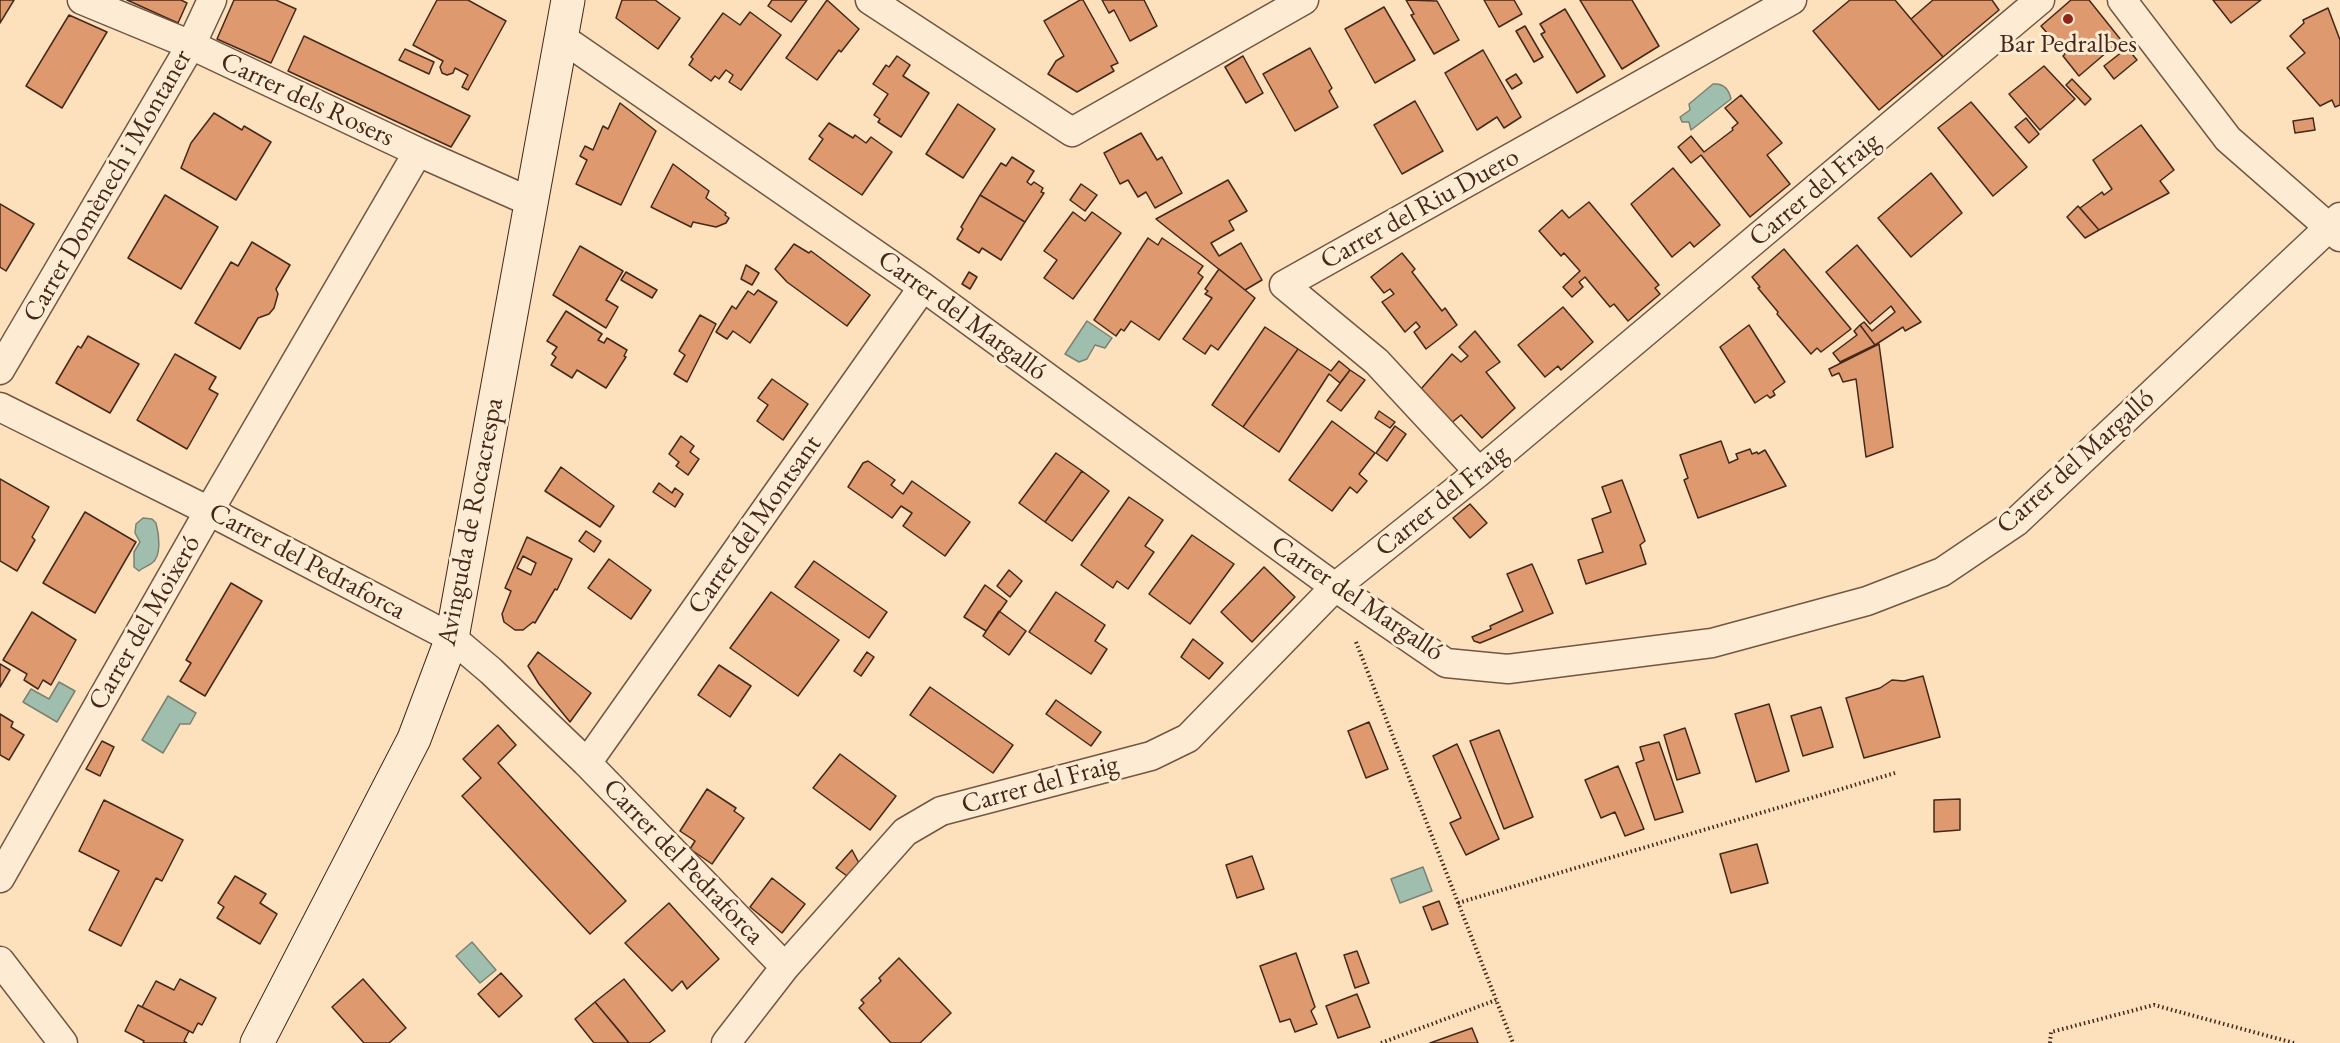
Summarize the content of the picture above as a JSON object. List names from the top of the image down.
{
  "streets": {
    "street": [
      "Carrer dels Rosers",
      "Carrer Domènech i Montaner",
      "Carrer del Fraig",
      "Carrer del Riu Duero",
      "Carrer del Margalló",
      "Avinguda de Rocacrespa",
      "Carrer del Montsant",
      "Carrer del Pedraforca",
      "Carrer del Moixeró"
    ]
  },
  "crossings": [
    ["Carrer dels Rosers", "Carrer Domènech i Montaner"],
    ["Carrer dels Rosers", "Avinguda de Rocacrespa"],
    ["Carrer dels Rosers", "Carrer del Moixeró"],
    ["Carrer del Fraig", "Carrer del Riu Duero"],
    ["Carrer del Fraig", "Carrer del Margalló"],
    ["Carrer del Fraig", "Carrer del Pedraforca"],
    ["Carrer del Margalló", "Avinguda de Rocacrespa"],
    ["Carrer del Margalló", "Carrer del Montsant"],
    ["Avinguda de Rocacrespa", "Carrer del Pedraforca"],
    ["Carrer del Montsant", "Carrer del Pedraforca"],
    ["Carrer del Pedraforca", "Carrer del Moixeró"]
  ],
  "places": ["Bar Pedralbes"]
}
